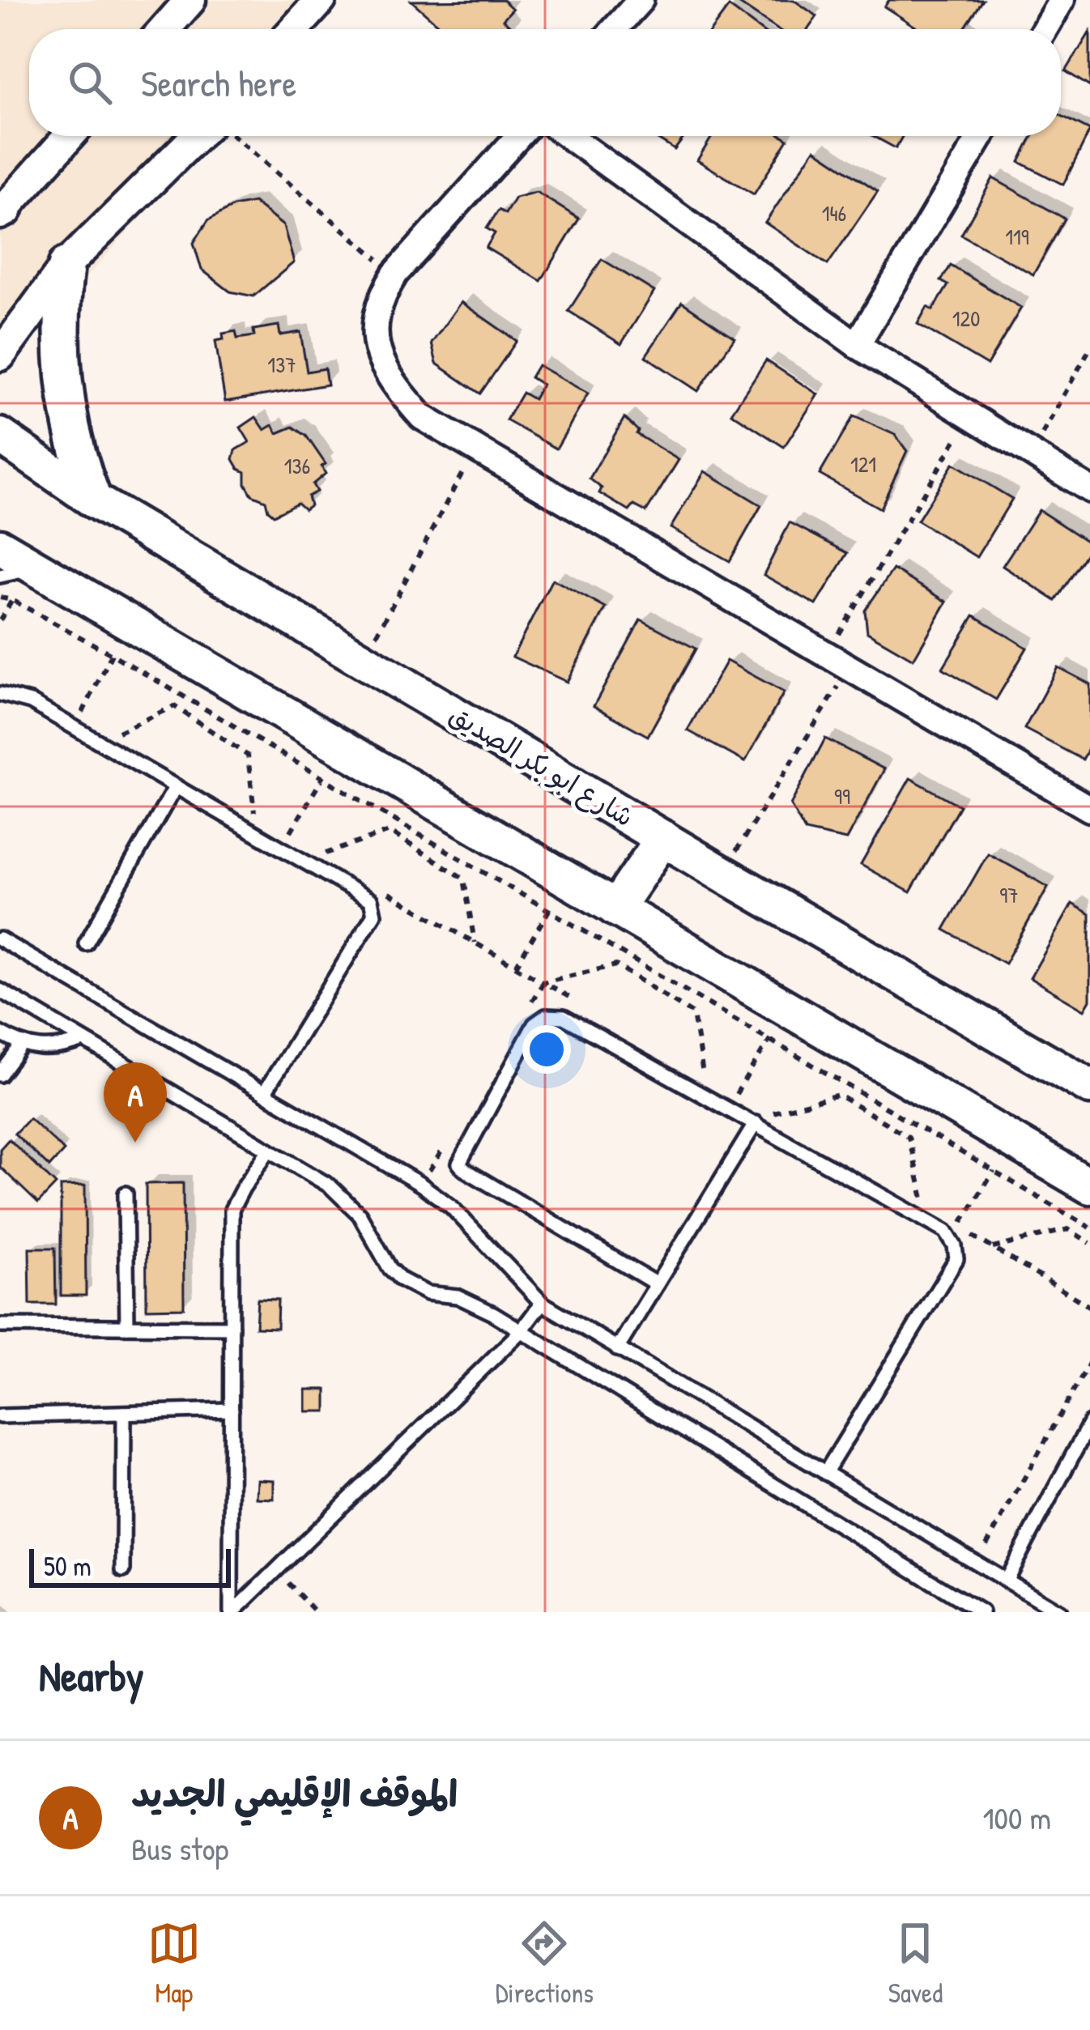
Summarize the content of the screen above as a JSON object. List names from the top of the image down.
{
  "streets": {
    "main road": ["شارع ابو بكر الصديق"]
  },
  "house_numbers": [
    "146",
    "119",
    "120",
    "137",
    "121",
    "136",
    "99",
    "97"
  ],
  "scale_bar": "50 m",
  "page": {
    "search": "Search here",
    "pins": "A",
    "scale": "50 m",
    "heading": "Nearby",
    "list": [
      {
        "mark": "A",
        "name": "الموقف الإقليمي الجديد",
        "note": "Bus stop",
        "value": "100 m"
      }
    ],
    "nav": ["Map", "Directions", "Saved"]
  }
}
